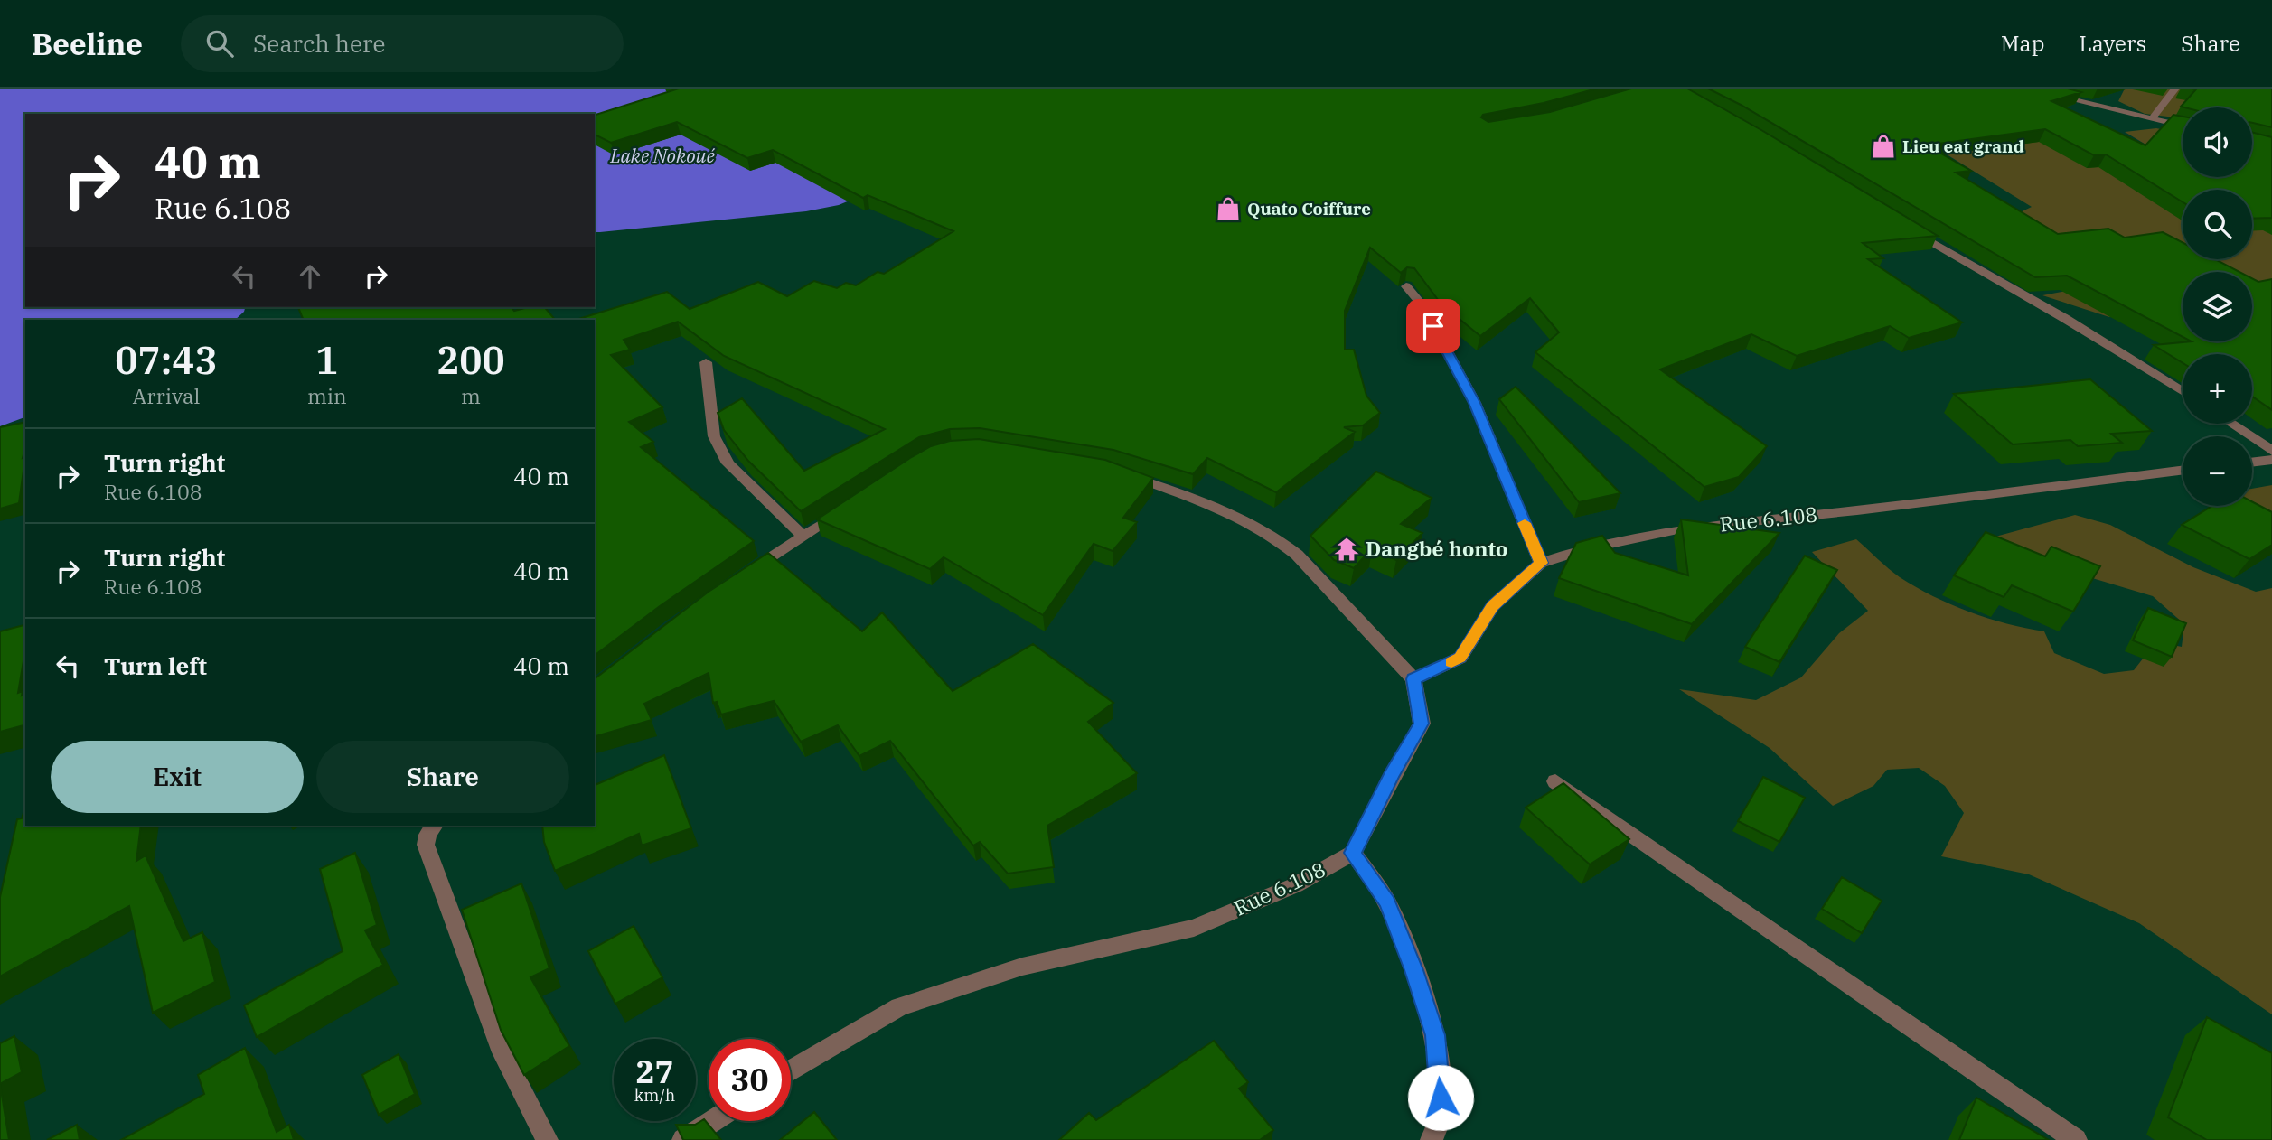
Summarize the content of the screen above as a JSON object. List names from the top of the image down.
{
  "streets": {
    "street": ["Rue 6.108"]
  },
  "water": ["Lake Nokoué"],
  "places": {
    "shop": ["Lieu eat grand", "Quato Coiffure"],
    "temple": ["Dangbé honto"]
  },
  "page": {
    "header": "Beeline",
    "search": "Search here",
    "nav": ["Map", "Layers", "Share"],
    "map_buttons": ["+", "−"],
    "turn": ["40 m", "Rue 6.108"],
    "eta": [
      "07:43",
      "Arrival",
      "1",
      "min",
      "200",
      "m"
    ],
    "list": [
      {
        "name": "Turn right",
        "note": "Rue 6.108",
        "value": "40 m"
      },
      {
        "name": "Turn right",
        "note": "Rue 6.108",
        "value": "40 m"
      },
      {
        "name": "Turn left",
        "value": "40 m"
      }
    ],
    "buttons": ["Exit", "Share"],
    "speed": "27 km/h",
    "limit": "30"
  }
}
